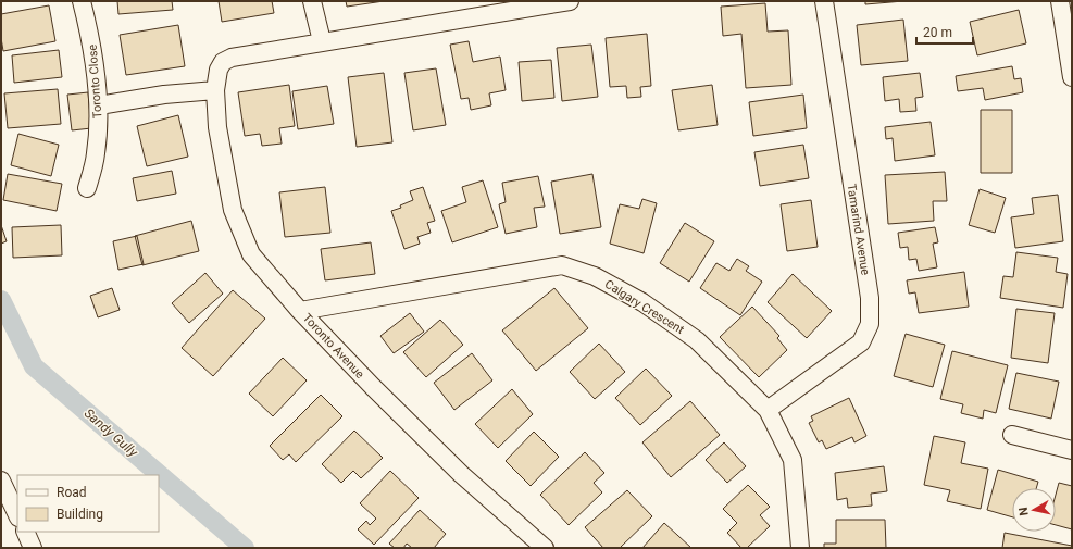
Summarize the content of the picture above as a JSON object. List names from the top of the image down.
{
  "streets": {
    "street": [
      "Toronto Close",
      "Tamarind Avenue",
      "Calgary Crescent",
      "Toronto Avenue"
    ]
  },
  "crossings": [
    ["Tamarind Avenue", "Calgary Crescent"],
    ["Calgary Crescent", "Toronto Avenue"]
  ],
  "water": ["Sandy Gully"],
  "legend": ["Road", "Building"],
  "scale_bar": "20 m",
  "north": "left"
}
